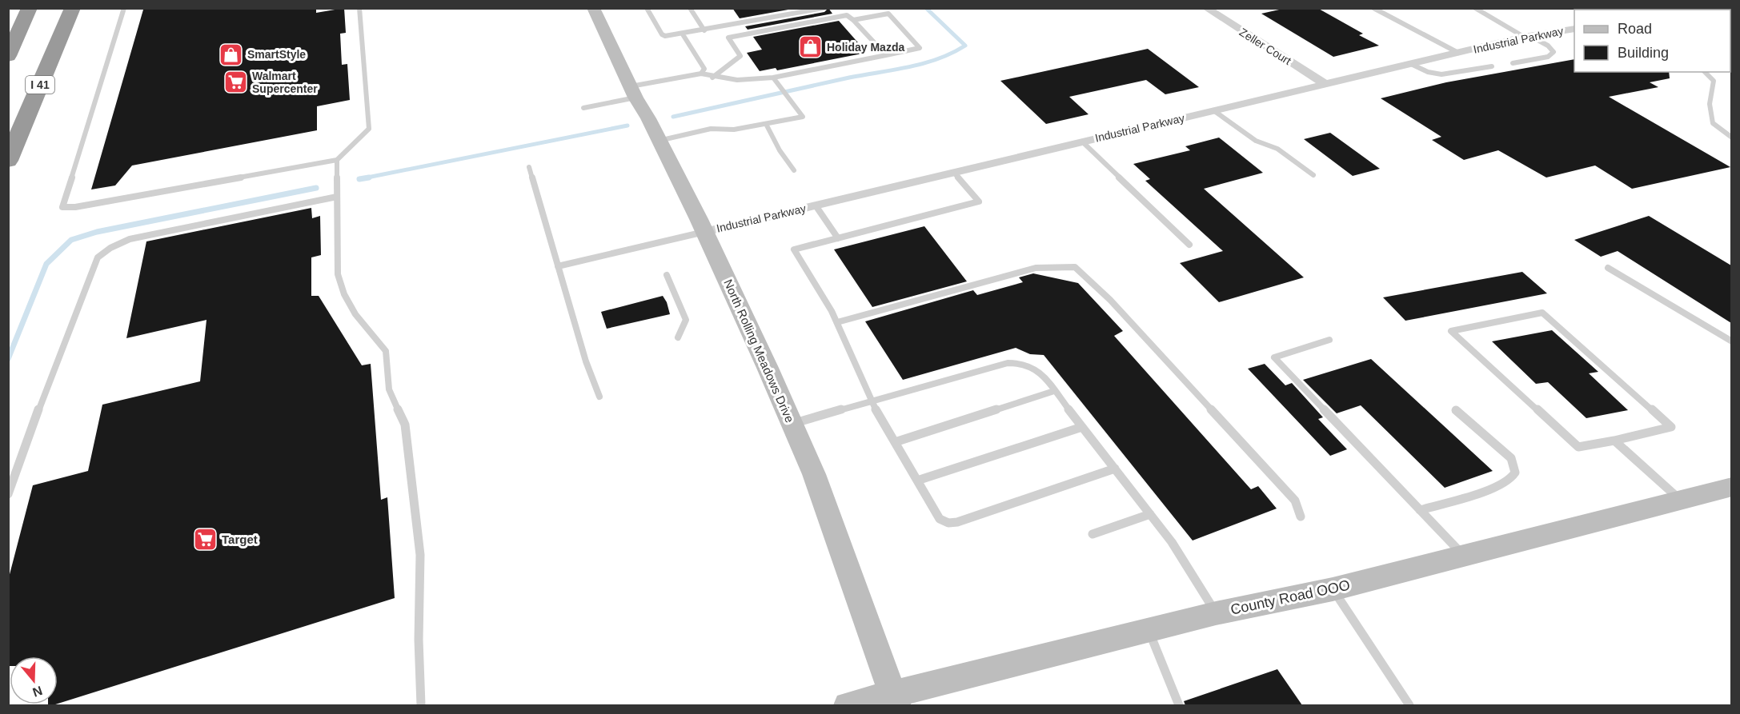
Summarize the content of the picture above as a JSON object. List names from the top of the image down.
{
  "streets": {
    "highway": ["I 41"],
    "main road": ["North Rolling Meadows Drive", "County Road OOO"],
    "street": ["Industrial Parkway", "Zeller Court"]
  },
  "crossings": [
    ["Industrial Parkway", "Zeller Court"],
    ["Industrial Parkway", "North Rolling Meadows Drive"],
    ["North Rolling Meadows Drive", "County Road OOO"]
  ],
  "places": {
    "shop": ["Holiday Mazda", "SmartStyle"],
    "supermarket": ["Walmart Supercenter", "Target"]
  },
  "legend": ["Road", "Building"],
  "north": "bottom"
}
